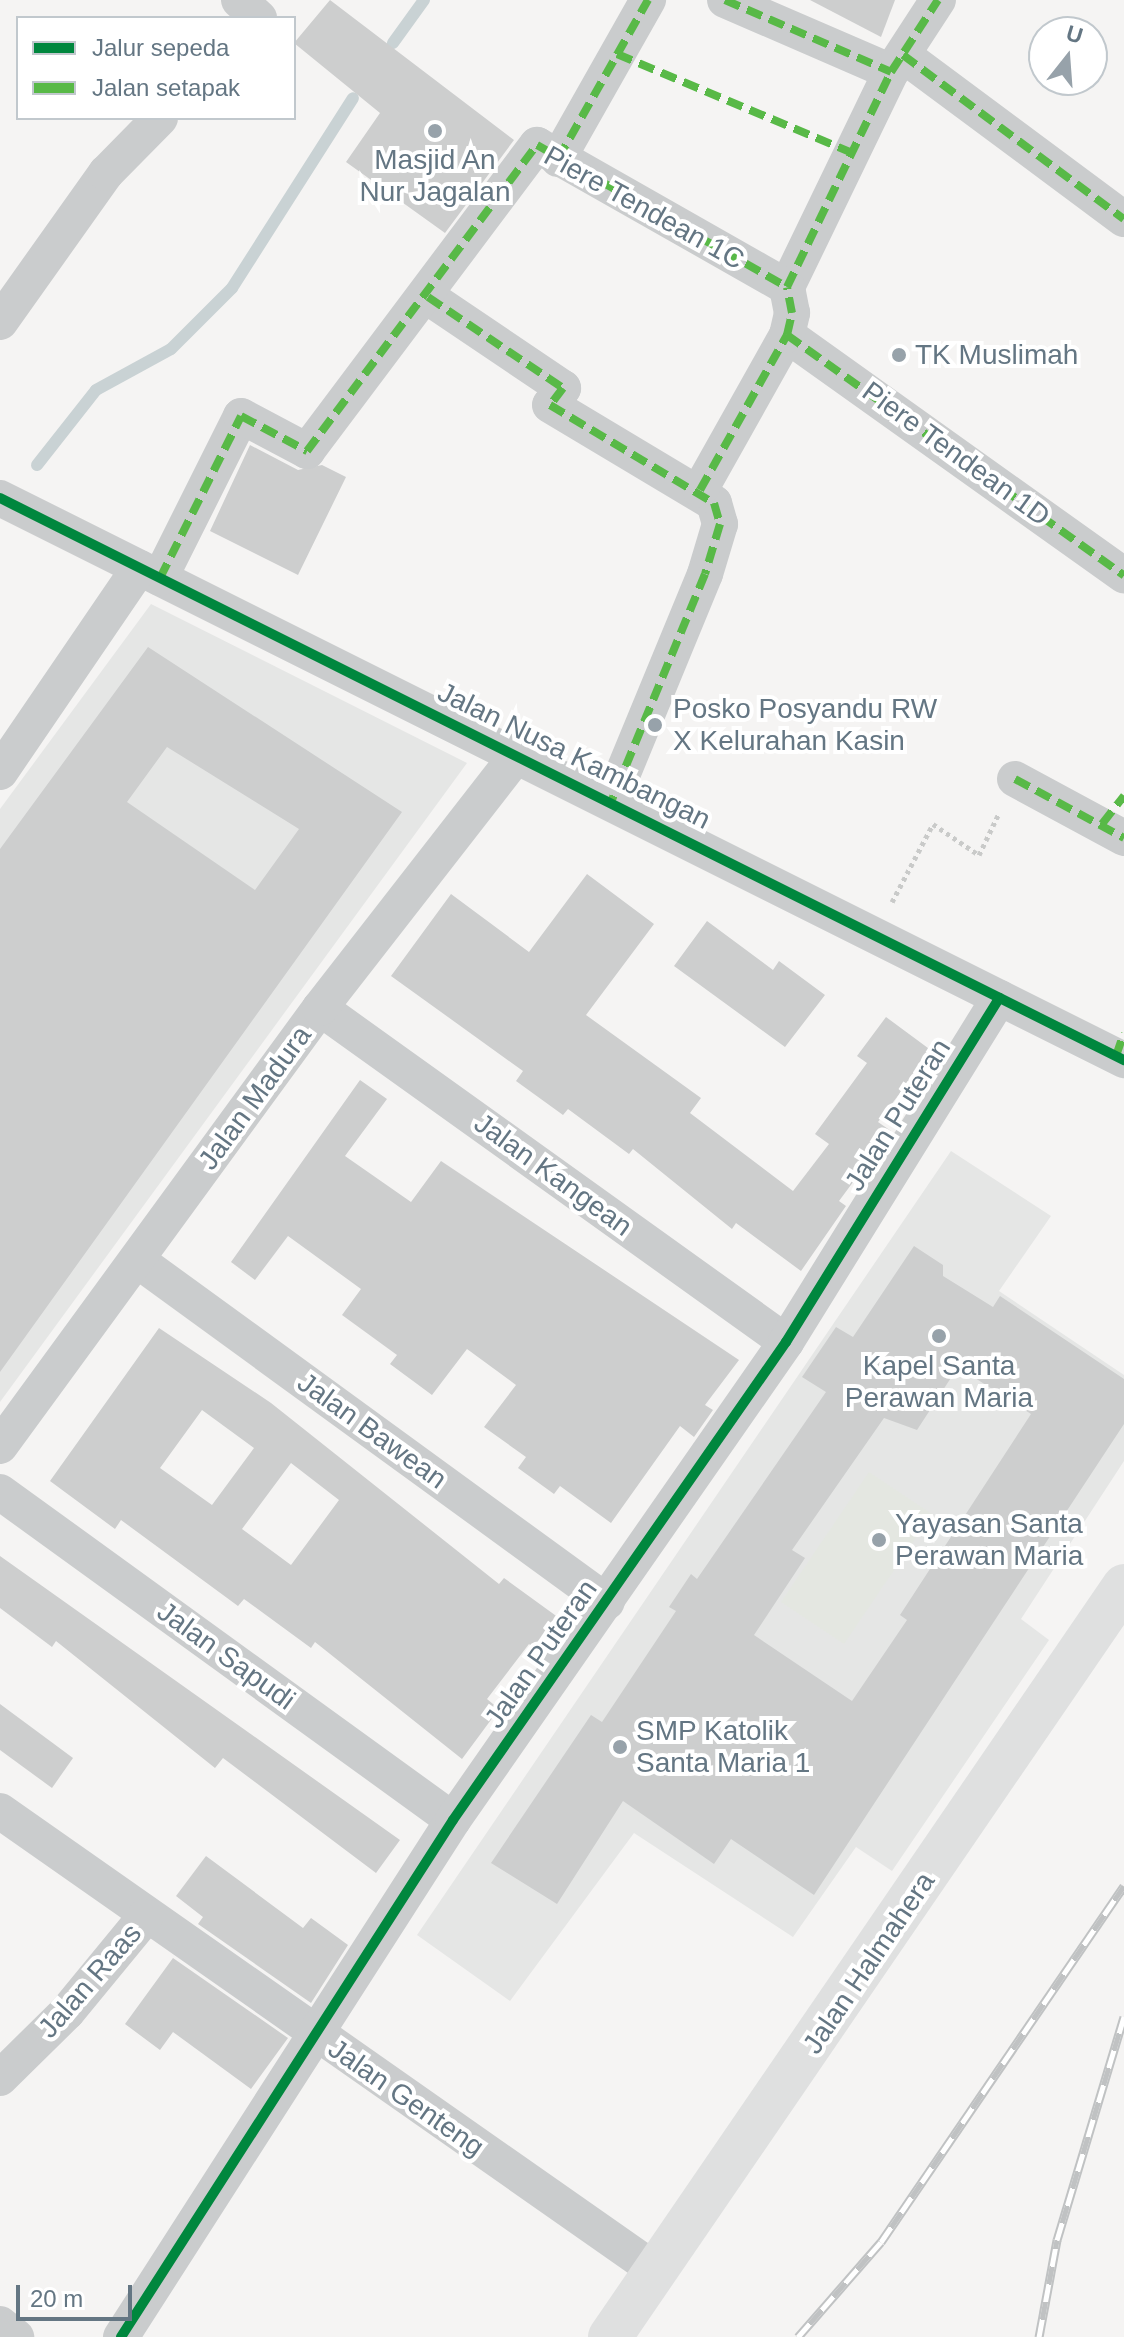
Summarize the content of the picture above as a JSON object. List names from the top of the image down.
{
  "streets": {
    "street": [
      "Piere Tendean 1C",
      "Piere Tendean 1D",
      "Jalan Nusa Kambangan",
      "Jalan Madura",
      "Jalan Puteran",
      "Jalan Kangean",
      "Jalan Bawean",
      "Jalan Sapudi",
      "Jalan Halmahera",
      "Jalan Raas",
      "Jalan Genteng"
    ]
  },
  "crossings": [
    ["Piere Tendean 1C", "Jalan Nusa Kambangan"],
    ["Jalan Nusa Kambangan", "Jalan Madura"],
    ["Jalan Nusa Kambangan", "Jalan Puteran"],
    ["Jalan Madura", "Jalan Kangean"],
    ["Jalan Madura", "Jalan Bawean"],
    ["Jalan Puteran", "Jalan Kangean"],
    ["Jalan Puteran", "Jalan Bawean"],
    ["Jalan Puteran", "Jalan Sapudi"],
    ["Jalan Puteran", "Jalan Genteng"],
    ["Jalan Halmahera", "Jalan Genteng"],
    ["Jalan Raas", "Jalan Genteng"]
  ],
  "places": [
    "Masjid An Nur Jagalan",
    "TK Muslimah",
    "Posko Posyandu RW X Kelurahan Kasin",
    "Kapel Santa Perawan Maria",
    "Yayasan Santa Perawan Maria",
    "SMP Katolik Santa Maria 1"
  ],
  "legend": ["Jalur sepeda", "Jalan setapak"],
  "scale_bar": "20 m",
  "north": "top"
}
